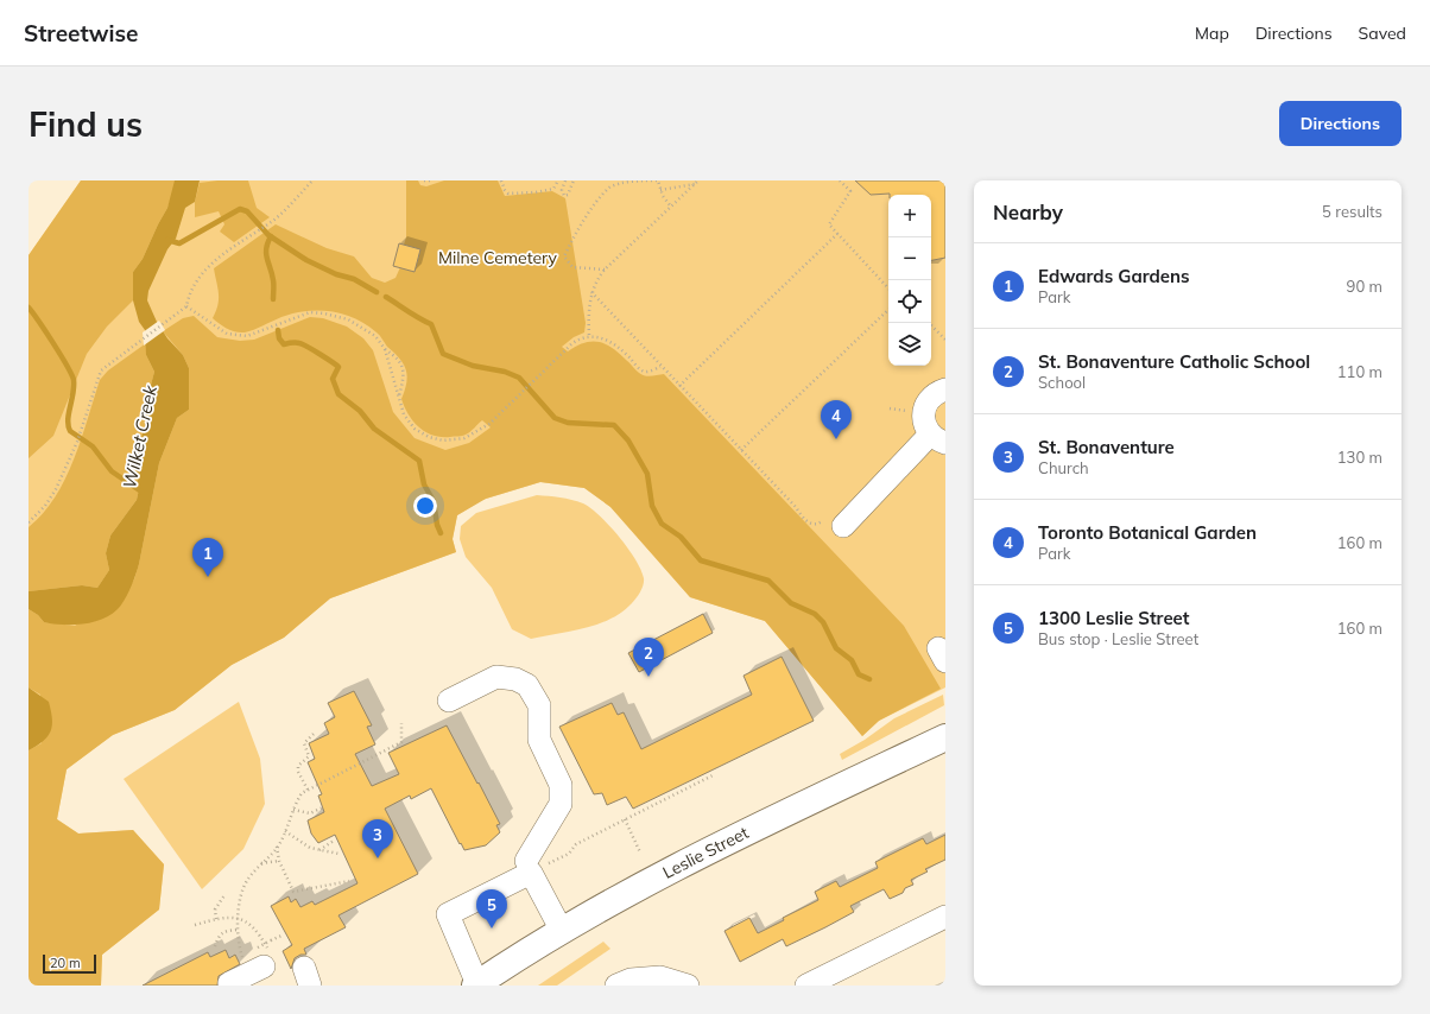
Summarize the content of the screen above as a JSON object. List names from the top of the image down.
{
  "streets": {
    "main road": ["Leslie Street"]
  },
  "water": ["Wilket Creek"],
  "parks": ["Milne Cemetery"],
  "scale_bar": "20 m",
  "page": {
    "header": "Streetwise",
    "nav": ["Map", "Directions", "Saved"],
    "buttons": "Directions",
    "title": "Find us",
    "heading": ["Nearby", "5 results"],
    "map_buttons": ["+", "−"],
    "list": [
      {
        "mark": "1",
        "name": "Edwards Gardens",
        "note": "Park",
        "value": "90 m"
      },
      {
        "mark": "2",
        "name": "St. Bonaventure Catholic School",
        "note": "School",
        "value": "110 m"
      },
      {
        "mark": "3",
        "name": "St. Bonaventure",
        "note": "Church",
        "value": "130 m"
      },
      {
        "mark": "4",
        "name": "Toronto Botanical Garden",
        "note": "Park",
        "value": "160 m"
      },
      {
        "mark": "5",
        "name": "1300 Leslie Street",
        "note": "Bus stop · Leslie Street",
        "value": "160 m"
      }
    ],
    "pins": [
      "4",
      "1",
      "2",
      "3",
      "5"
    ],
    "scale": "20 m"
  }
}
